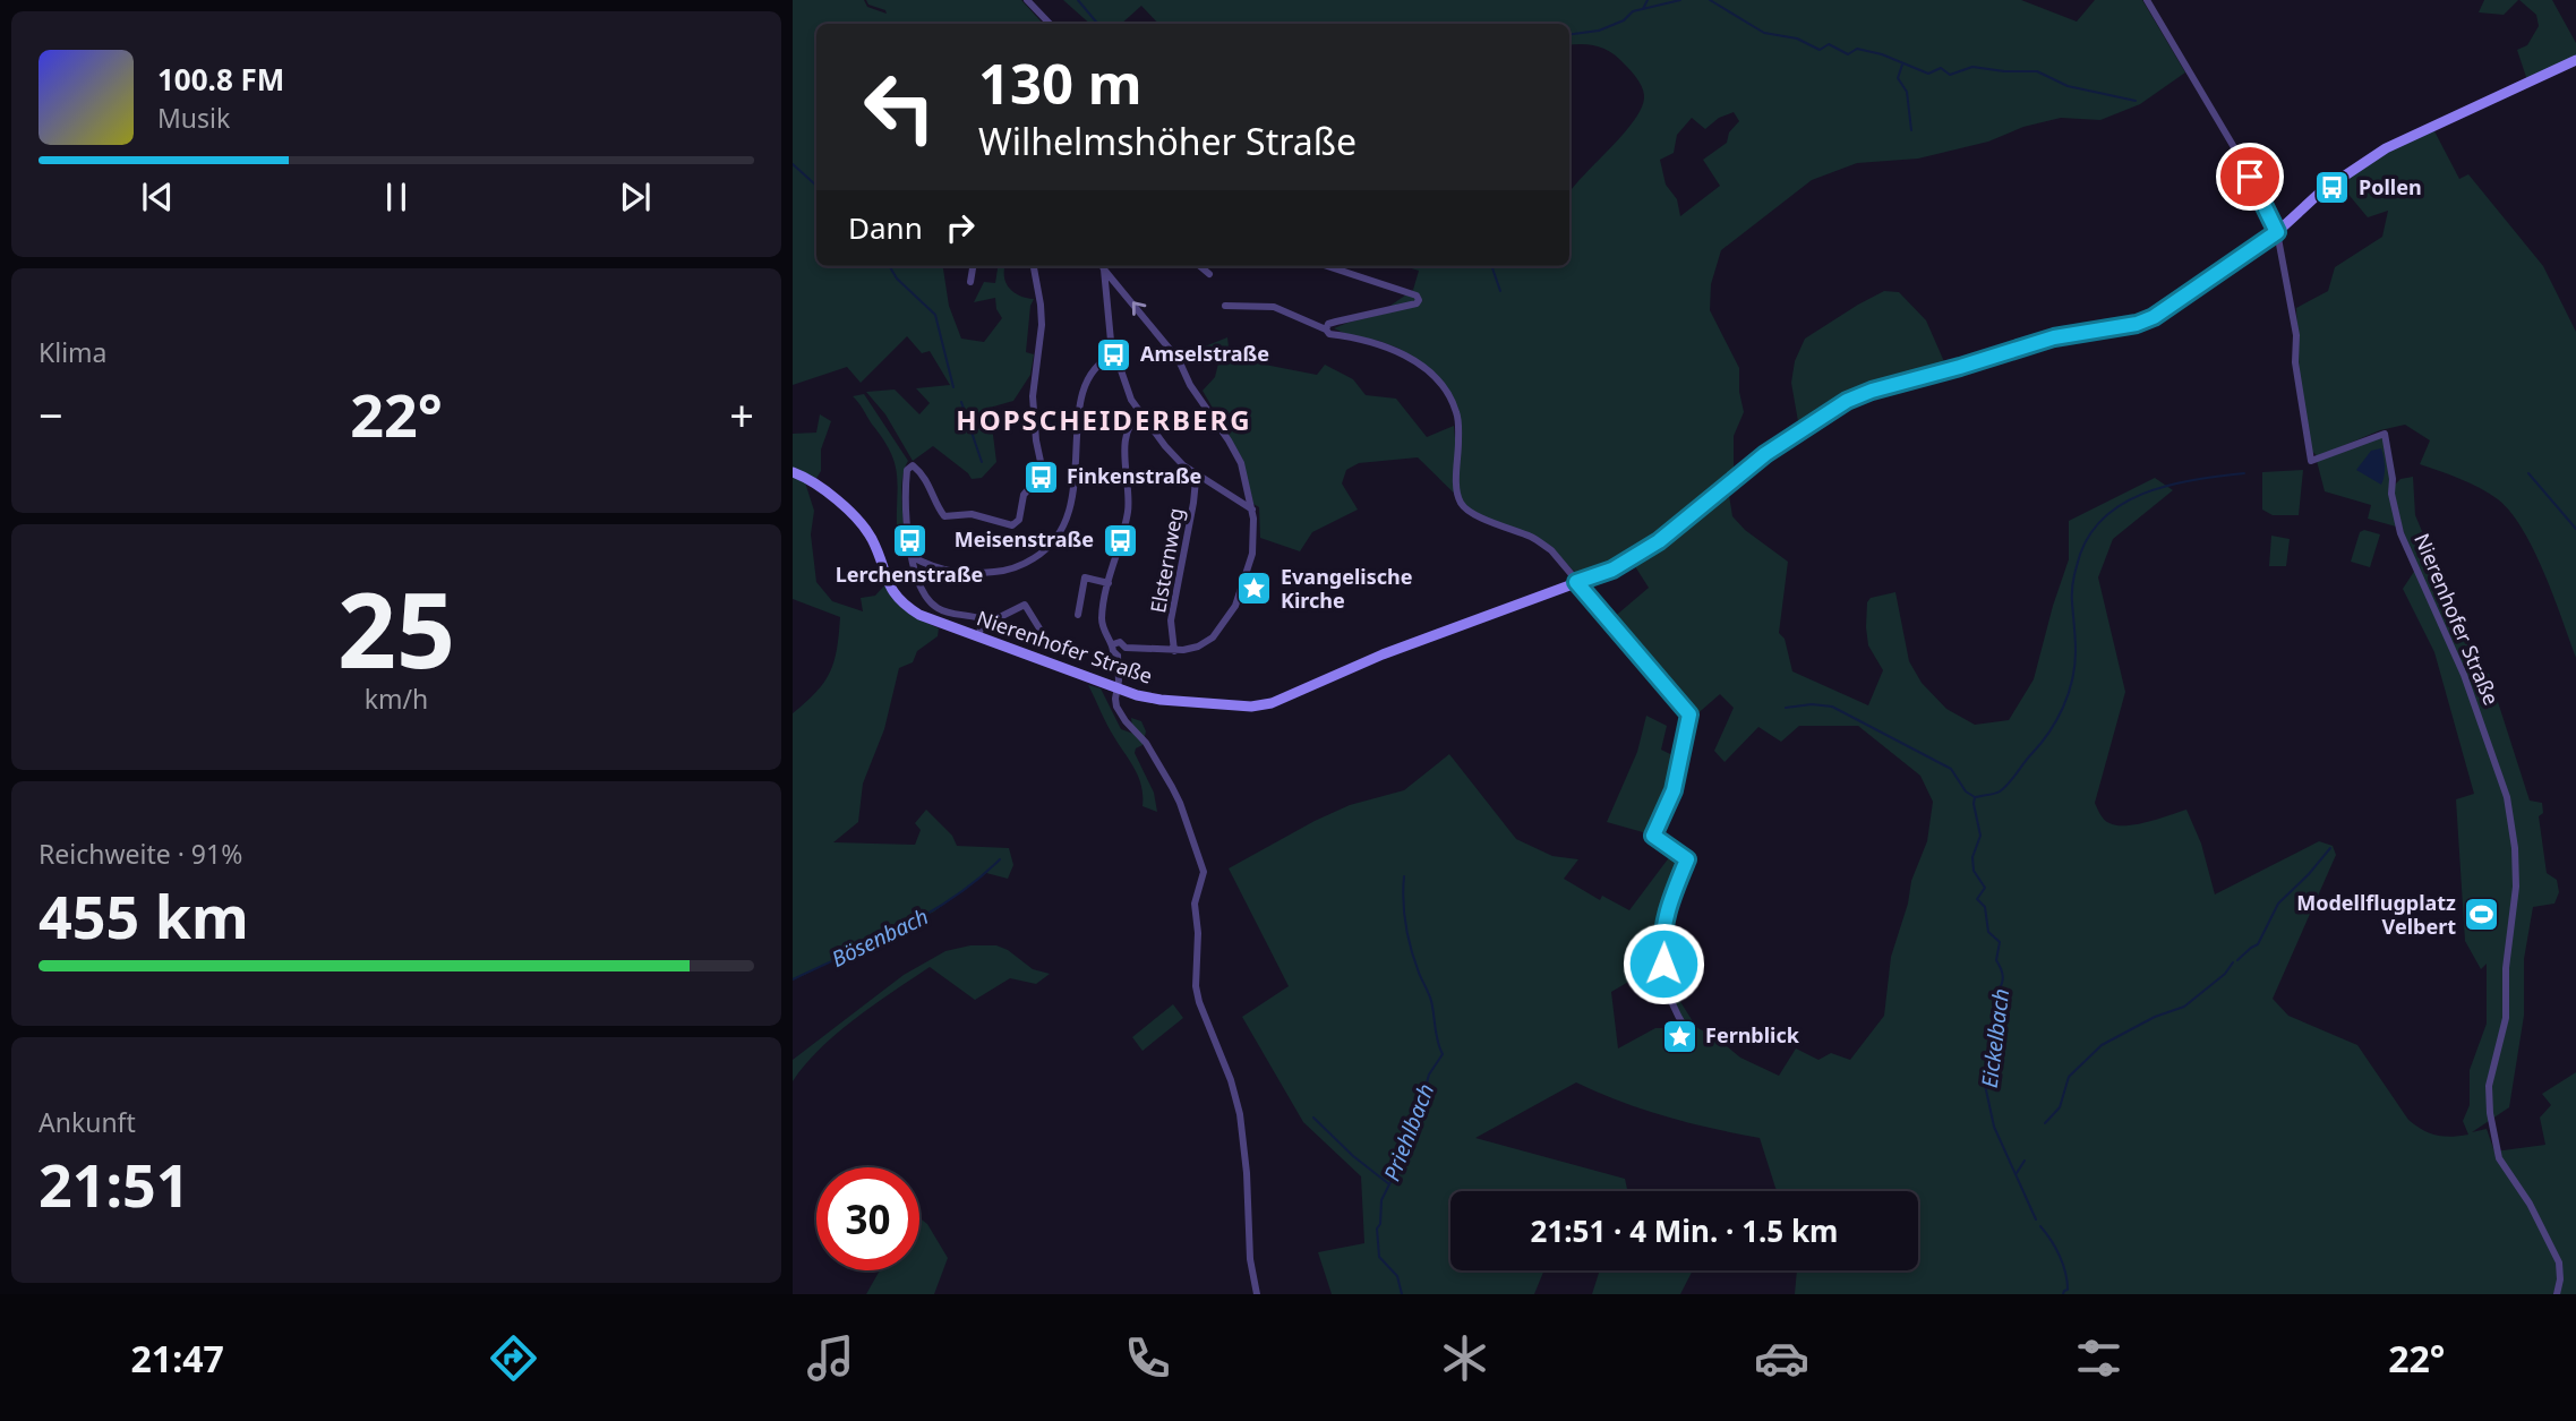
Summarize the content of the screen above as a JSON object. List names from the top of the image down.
{
  "streets": {
    "street": ["Elsternweg", "Nierenhofer Straße"]
  },
  "districts": ["HOPSCHEIDERBERG"],
  "water": ["Bösenbach", "Eickelbach", "Priehlbach"],
  "places": {
    "bus stop": [
      "Pollen",
      "Amselstraße",
      "Finkenstraße",
      "Lerchenstraße",
      "Meisenstraße"
    ],
    "place": ["Evangelische Kirche", "Fernblick"],
    "sports": ["Modellflugplatz Velbert"]
  },
  "page": {
    "turn": ["130 m", "Wilhelmshöher Straße"],
    "song": ["100.8 FM", "Musik"],
    "then": "Dann",
    "tile": [
      "Klima",
      ["25", "km/h"],
      ["Reichweite · 91%", "455 km"],
      ["Ankunft", "21:51"]
    ],
    "heat": ["−", "22°", "+"],
    "limit": "30",
    "trip": "21:51 · 4 Min. · 1.5 km",
    "tabs": ["21:47", "22°"]
  }
}
